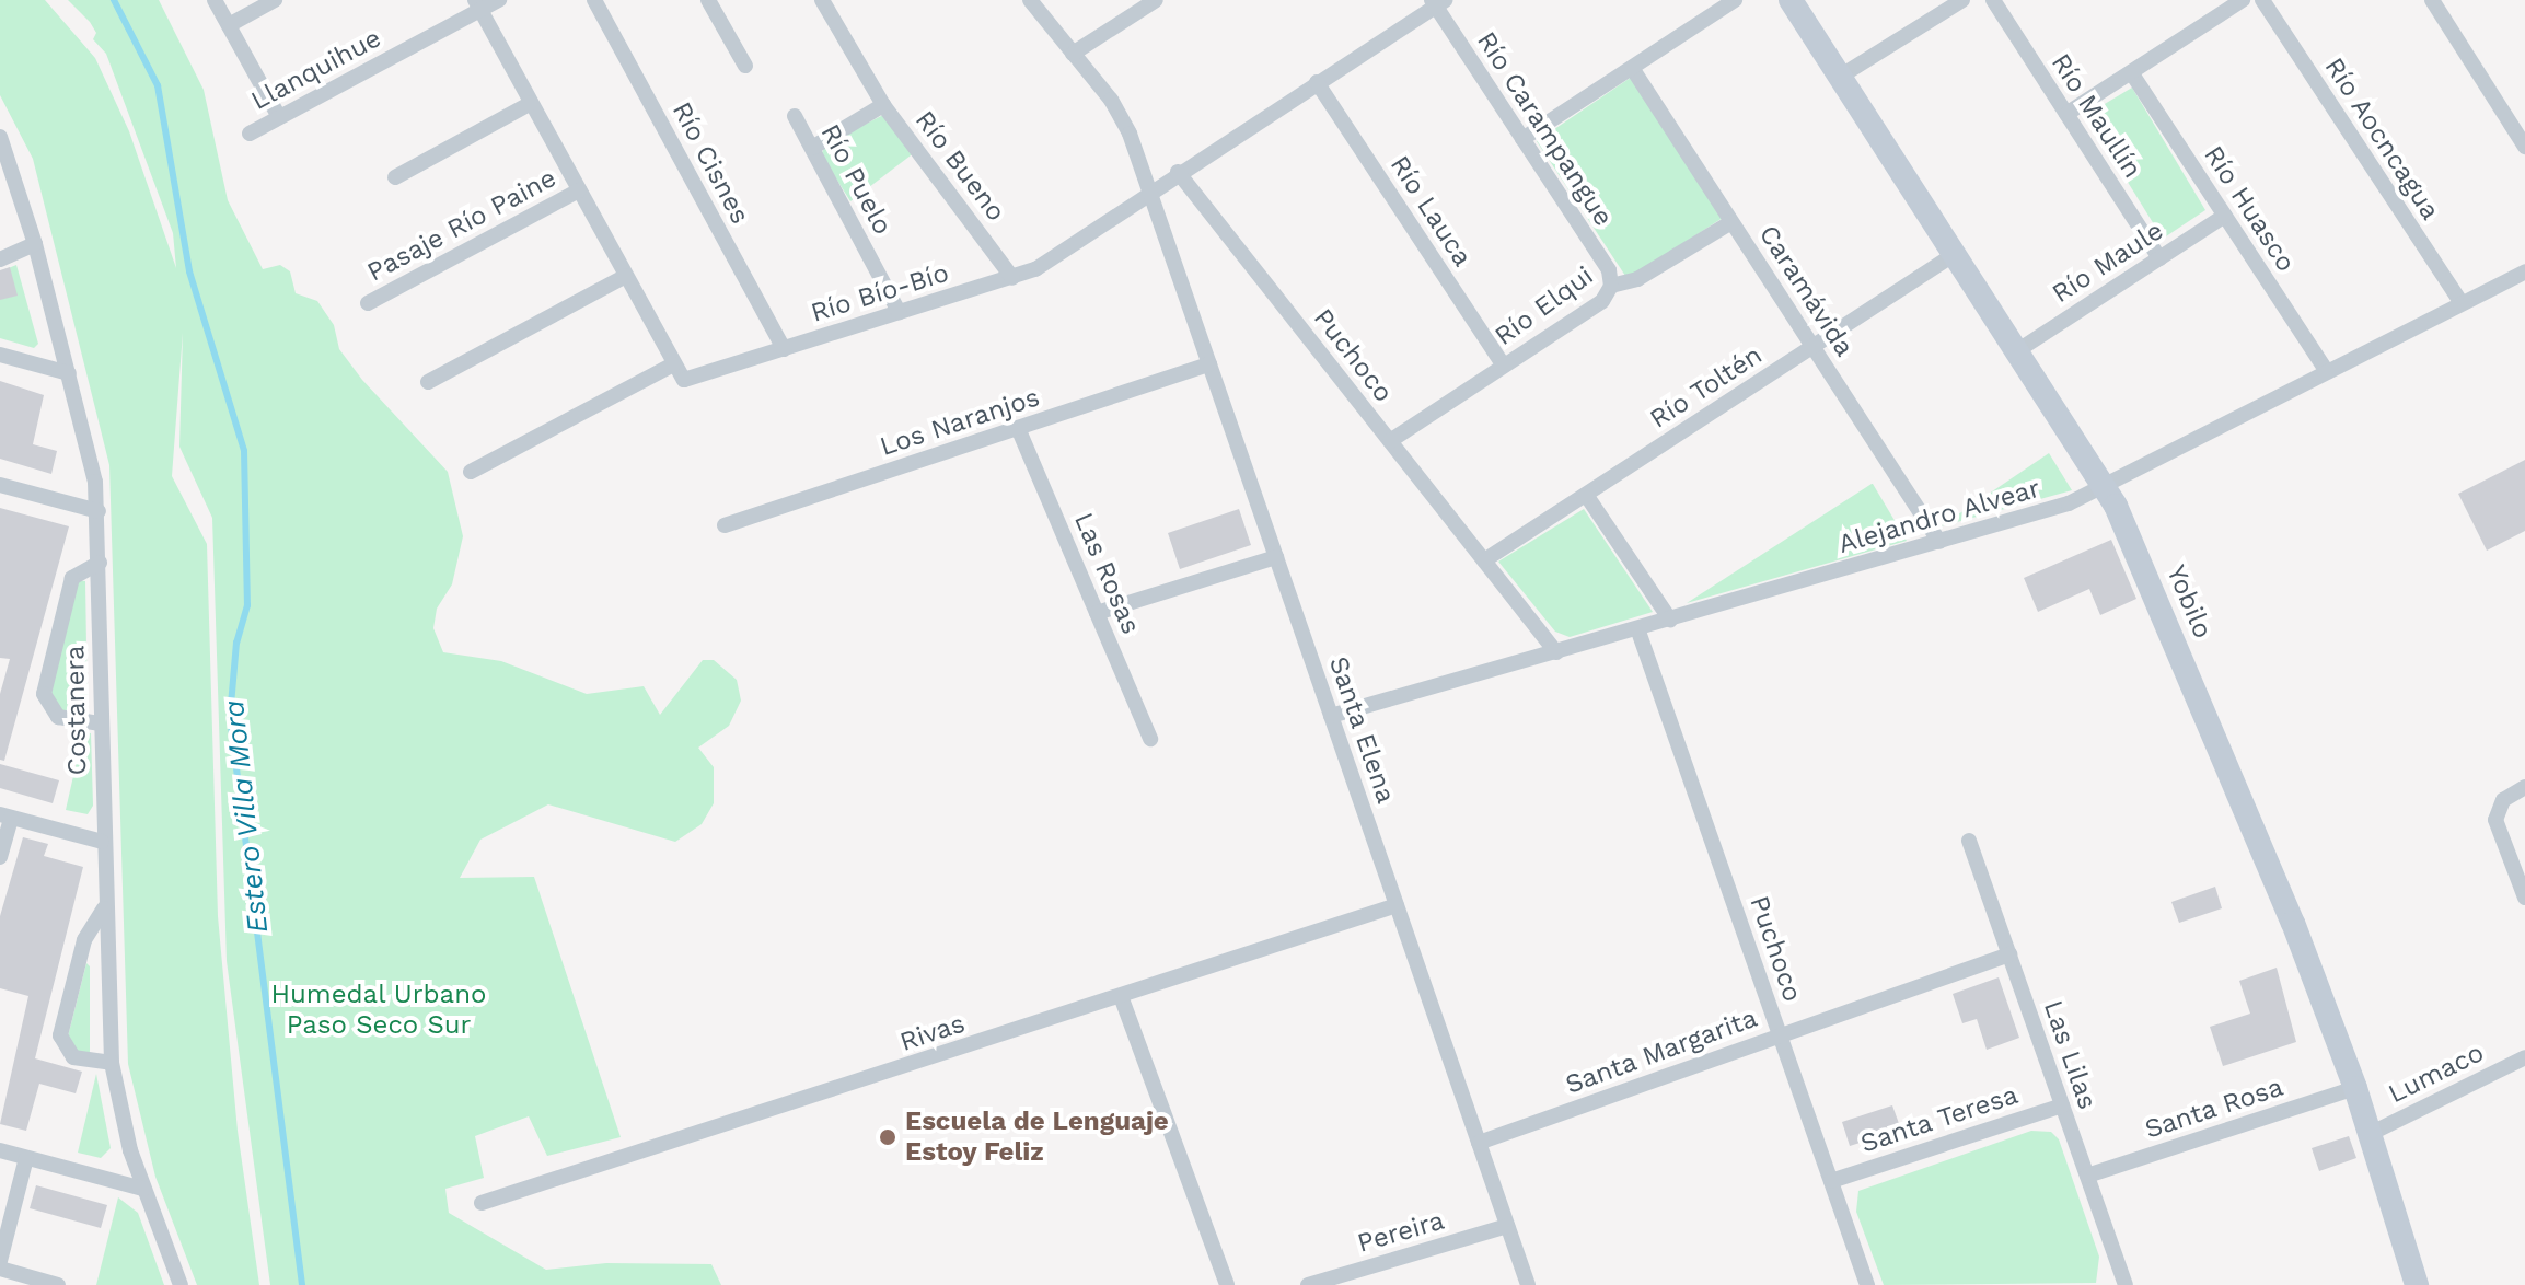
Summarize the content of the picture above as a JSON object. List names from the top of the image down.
{
  "streets": {
    "main road": ["Yobilo"],
    "street": [
      "Llanquihue",
      "Río Maullín",
      "Río Carampangue",
      "Río Aocncagua",
      "Río Cisnes",
      "Río Bueno",
      "Río Puelo",
      "Río Huasco",
      "Río Lauca",
      "Pasaje Río Paine",
      "Río Maule",
      "Caramávida",
      "Río Bío-Bío",
      "Río Elqui",
      "Puchoco",
      "Río Toltén",
      "Los Naranjos",
      "Alejandro Alvear",
      "Las Rosas",
      "Costanera",
      "Santa Elena",
      "Rivas",
      "Santa Margarita",
      "Las Lilas",
      "Lumaco",
      "Santa Rosa",
      "Santa Teresa",
      "Pereira"
    ]
  },
  "crossings": [
    ["Río Maullín", "Río Maule"],
    ["Río Carampangue", "Río Bío-Bío"],
    ["Río Carampangue", "Río Elqui"],
    ["Río Aocncagua", "Alejandro Alvear"],
    ["Río Cisnes", "Río Bío-Bío"],
    ["Río Bueno", "Río Bío-Bío"],
    ["Río Puelo", "Río Bío-Bío"],
    ["Río Huasco", "Río Maule"],
    ["Río Huasco", "Alejandro Alvear"],
    ["Río Lauca", "Río Bío-Bío"],
    ["Río Lauca", "Río Elqui"],
    ["Río Maule", "Yobilo"],
    ["Caramávida", "Río Elqui"],
    ["Caramávida", "Río Toltén"],
    ["Caramávida", "Alejandro Alvear"],
    ["Río Bío-Bío", "Puchoco"],
    ["Río Bío-Bío", "Santa Elena"],
    ["Río Elqui", "Puchoco"],
    ["Puchoco", "Río Toltén"],
    ["Puchoco", "Alejandro Alvear"],
    ["Puchoco", "Santa Margarita"],
    ["Puchoco", "Santa Teresa"],
    ["Río Toltén", "Yobilo"],
    ["Los Naranjos", "Las Rosas"],
    ["Los Naranjos", "Santa Elena"],
    ["Alejandro Alvear", "Yobilo"],
    ["Alejandro Alvear", "Santa Elena"],
    ["Yobilo", "Lumaco"],
    ["Yobilo", "Santa Rosa"],
    ["Santa Elena", "Rivas"],
    ["Santa Elena", "Santa Margarita"],
    ["Santa Elena", "Pereira"],
    ["Santa Margarita", "Las Lilas"],
    ["Las Lilas", "Santa Rosa"],
    ["Las Lilas", "Santa Teresa"]
  ],
  "water": ["Estero Villa Mora"],
  "parks": ["Humedal Urbano Paso Seco Sur"],
  "places": ["Escuela de Lenguaje Estoy Feliz"]
}
